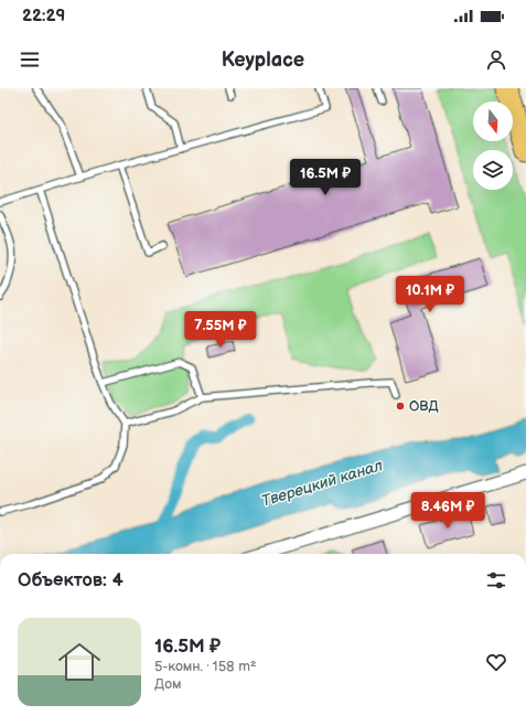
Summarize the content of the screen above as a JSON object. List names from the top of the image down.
{
  "water": ["Тверецкий канал"],
  "places": ["ОВД"],
  "north": "bottom",
  "page": {
    "status": "22:29",
    "header": "Keyplace",
    "price": [
      "16.5M ₽",
      "10.1M ₽",
      "7.55M ₽",
      "8.46M ₽"
    ],
    "heading": "Объектов: 4",
    "list": [
      {
        "name": "16.5M ₽",
        "note": "5-комн. · 158 m² · Дом"
      }
    ]
  }
}
